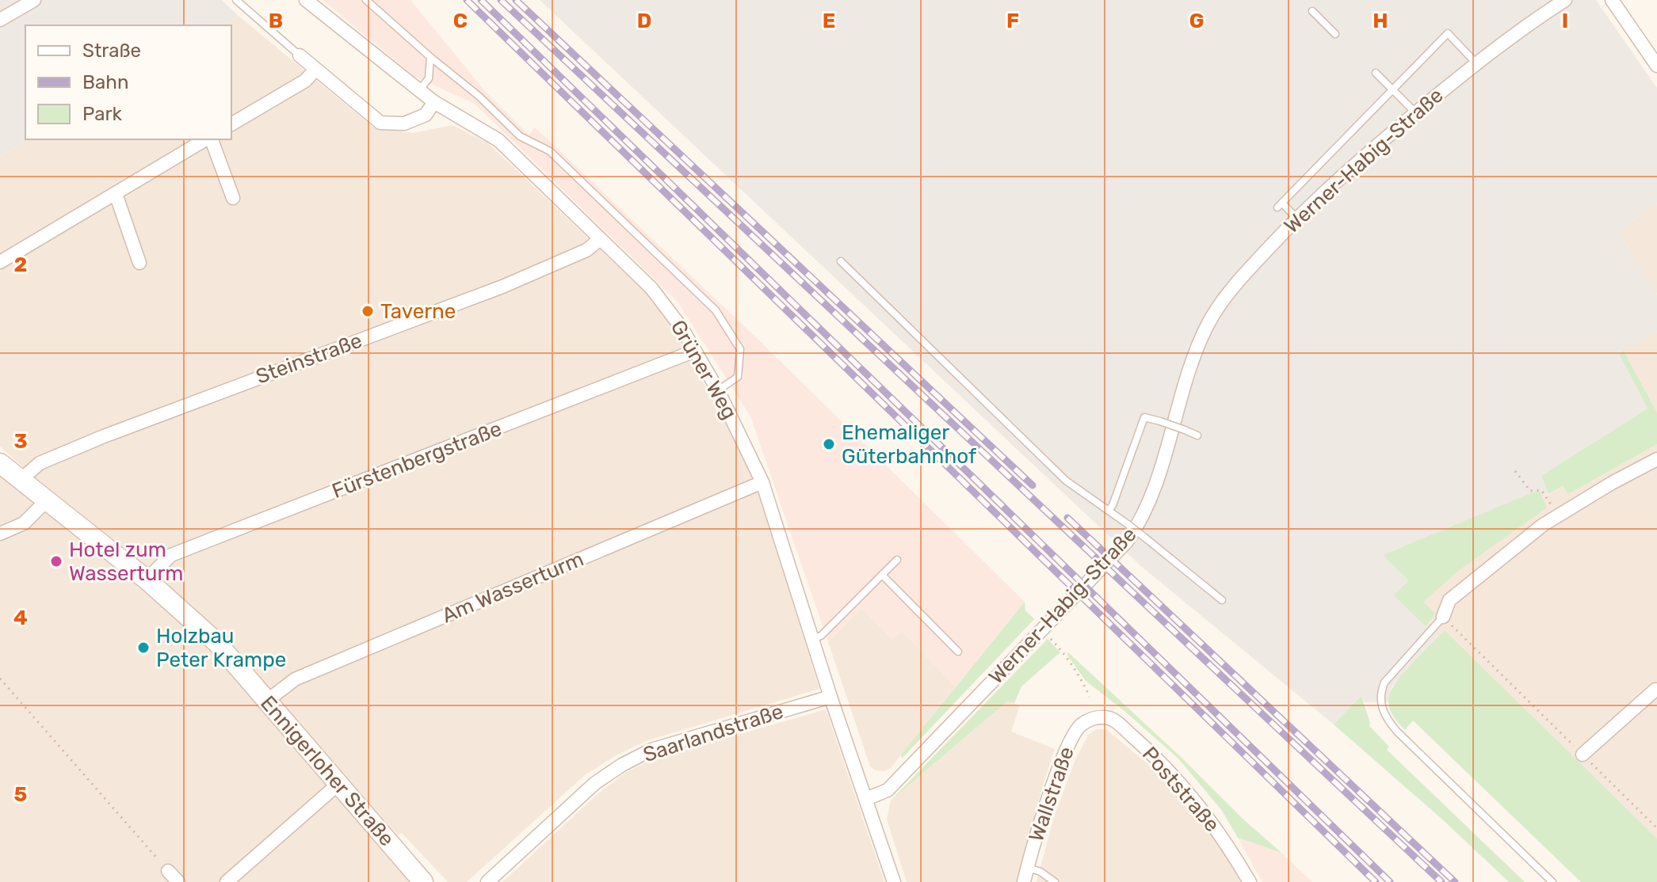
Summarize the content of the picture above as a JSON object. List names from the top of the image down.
{
  "streets": {
    "main road": ["Ennigerloher Straße"],
    "street": [
      "Werner-Habig-Straße",
      "Steinstraße",
      "Grüner Weg",
      "Fürstenbergstraße",
      "Am Wasserturm",
      "Saarlandstraße",
      "Poststraße",
      "Wallstraße"
    ]
  },
  "crossings": [
    ["Werner-Habig-Straße", "Grüner Weg"],
    ["Steinstraße", "Grüner Weg"],
    ["Steinstraße", "Ennigerloher Straße"],
    ["Grüner Weg", "Fürstenbergstraße"],
    ["Grüner Weg", "Am Wasserturm"],
    ["Grüner Weg", "Saarlandstraße"],
    ["Fürstenbergstraße", "Ennigerloher Straße"],
    ["Am Wasserturm", "Ennigerloher Straße"],
    ["Poststraße", "Wallstraße"]
  ],
  "places": [
    "Taverne",
    "Ehemaliger Güterbahnhof",
    "Hotel zum Wasserturm",
    "Holzbau Peter Krampe"
  ],
  "legend": ["Straße", "Bahn", "Park"],
  "grid": {
    "columns": [
      "B",
      "C",
      "D",
      "E",
      "F",
      "G",
      "H",
      "I"
    ],
    "rows": [
      "2",
      "3",
      "4",
      "5"
    ]
  }
}
